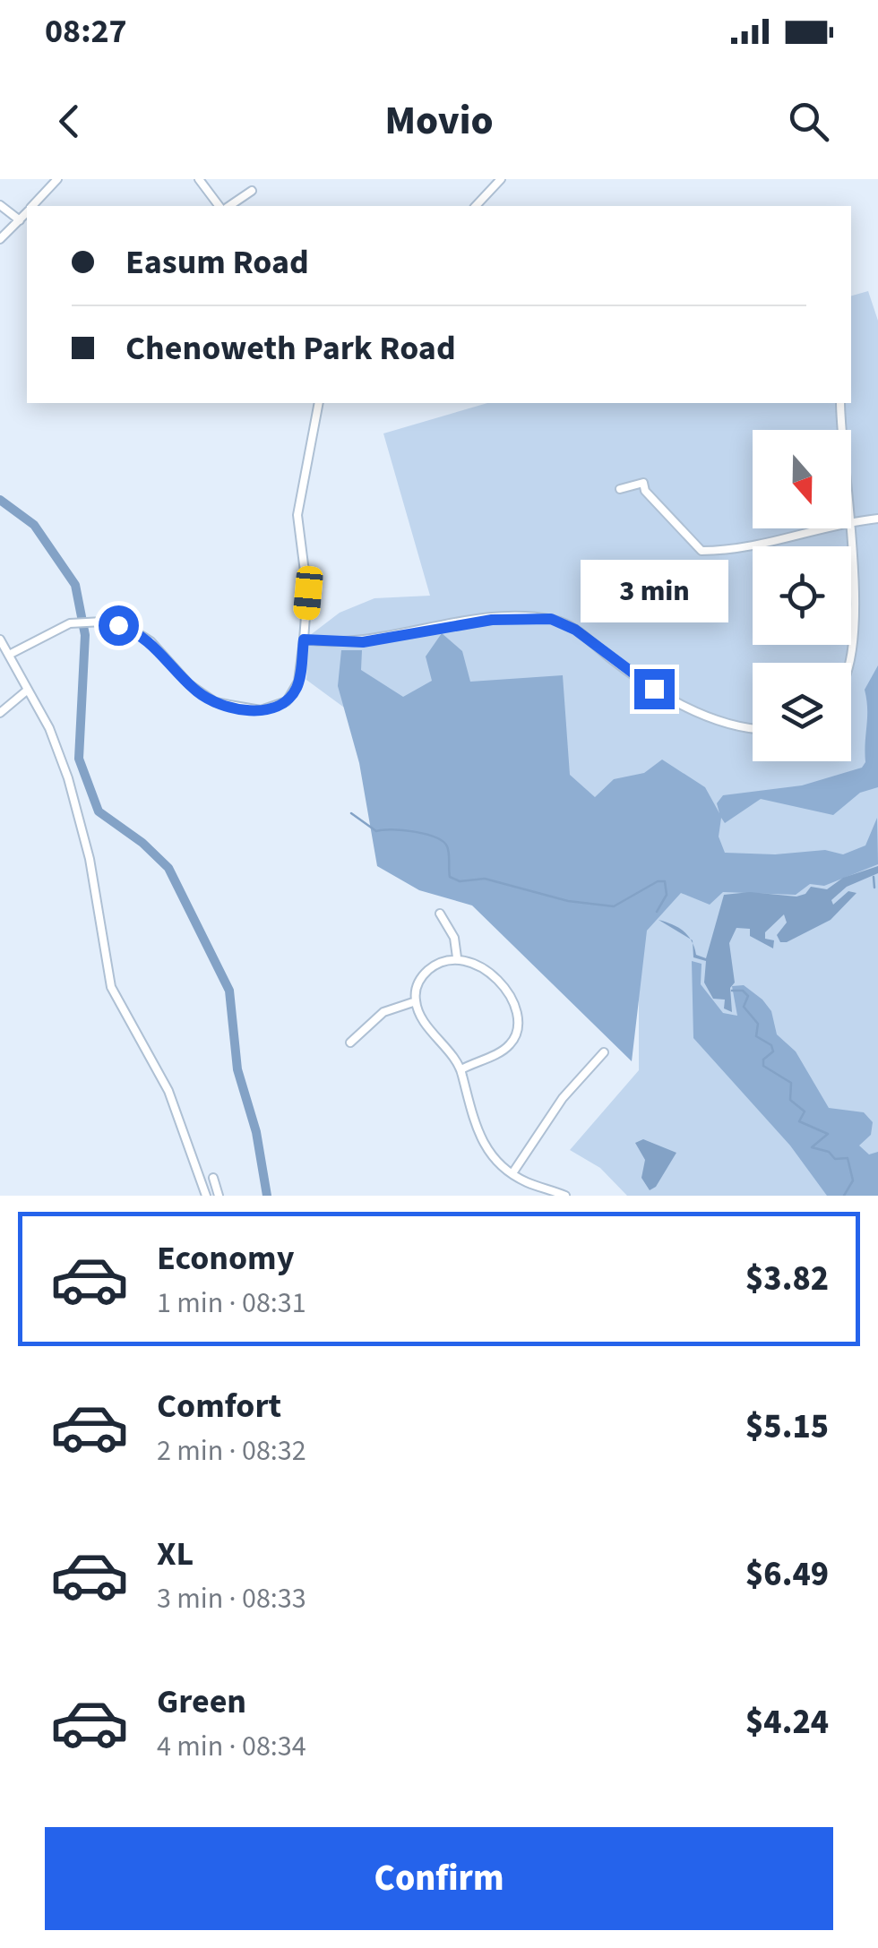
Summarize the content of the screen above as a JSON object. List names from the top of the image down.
{
  "north": "bottom",
  "page": {
    "status": "08:27",
    "header": "Movio",
    "banner": ["Easum Road", "Chenoweth Park Road"],
    "bubble": "3 min",
    "list": [
      {
        "name": "Economy",
        "note": "1 min · 08:31",
        "value": "$3.82"
      },
      {
        "name": "Comfort",
        "note": "2 min · 08:32",
        "value": "$5.15"
      },
      {
        "name": "XL",
        "note": "3 min · 08:33",
        "value": "$6.49"
      },
      {
        "name": "Green",
        "note": "4 min · 08:34",
        "value": "$4.24"
      }
    ],
    "buttons": "Confirm"
  }
}
